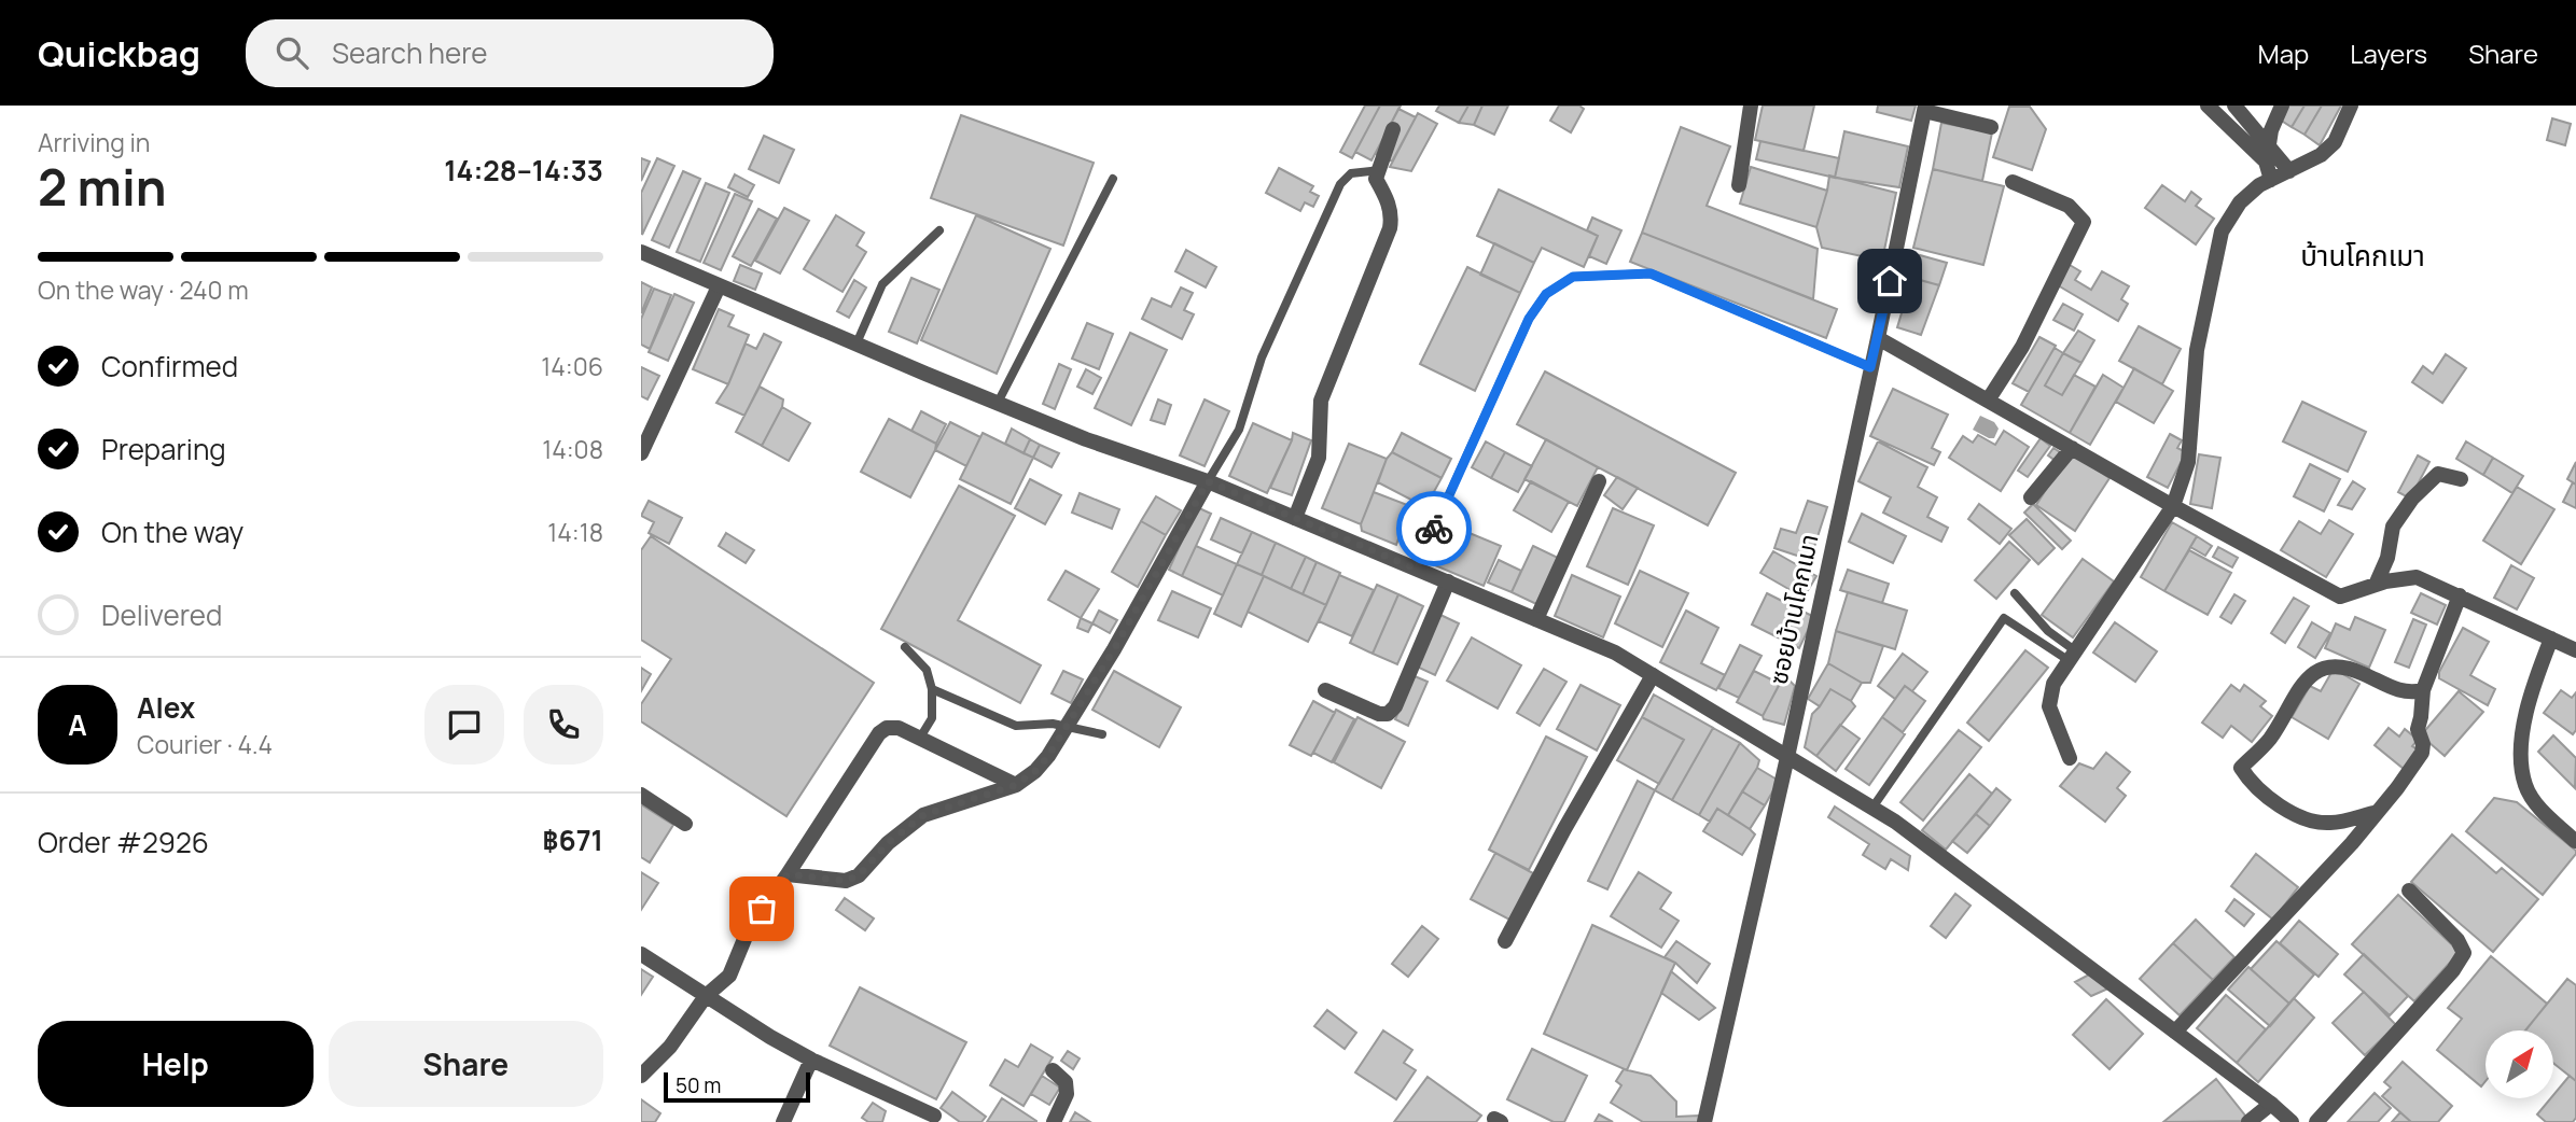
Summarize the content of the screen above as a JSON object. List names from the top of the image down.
{
  "streets": {
    "street": ["ซอยบ้านโคกเมา"]
  },
  "districts": ["บ้านโคกเมา"],
  "scale_bar": "50 m",
  "north": "top right",
  "page": {
    "header": "Quickbag",
    "search": "Search here",
    "nav": ["Map", "Layers", "Share"],
    "heading": ["2 min", "Arriving in", "14:28–14:33"],
    "panel": [
      "Alex",
      "Courier · 4.4",
      "Order #2926",
      "฿671"
    ],
    "bar": "On the way · 240 m",
    "list": [
      ["Confirmed", "14:06"],
      ["Preparing", "14:08"],
      ["On the way", "14:18"],
      "Delivered"
    ],
    "round": "A",
    "buttons": ["Help", "Share"],
    "scale": "50 m"
  }
}
